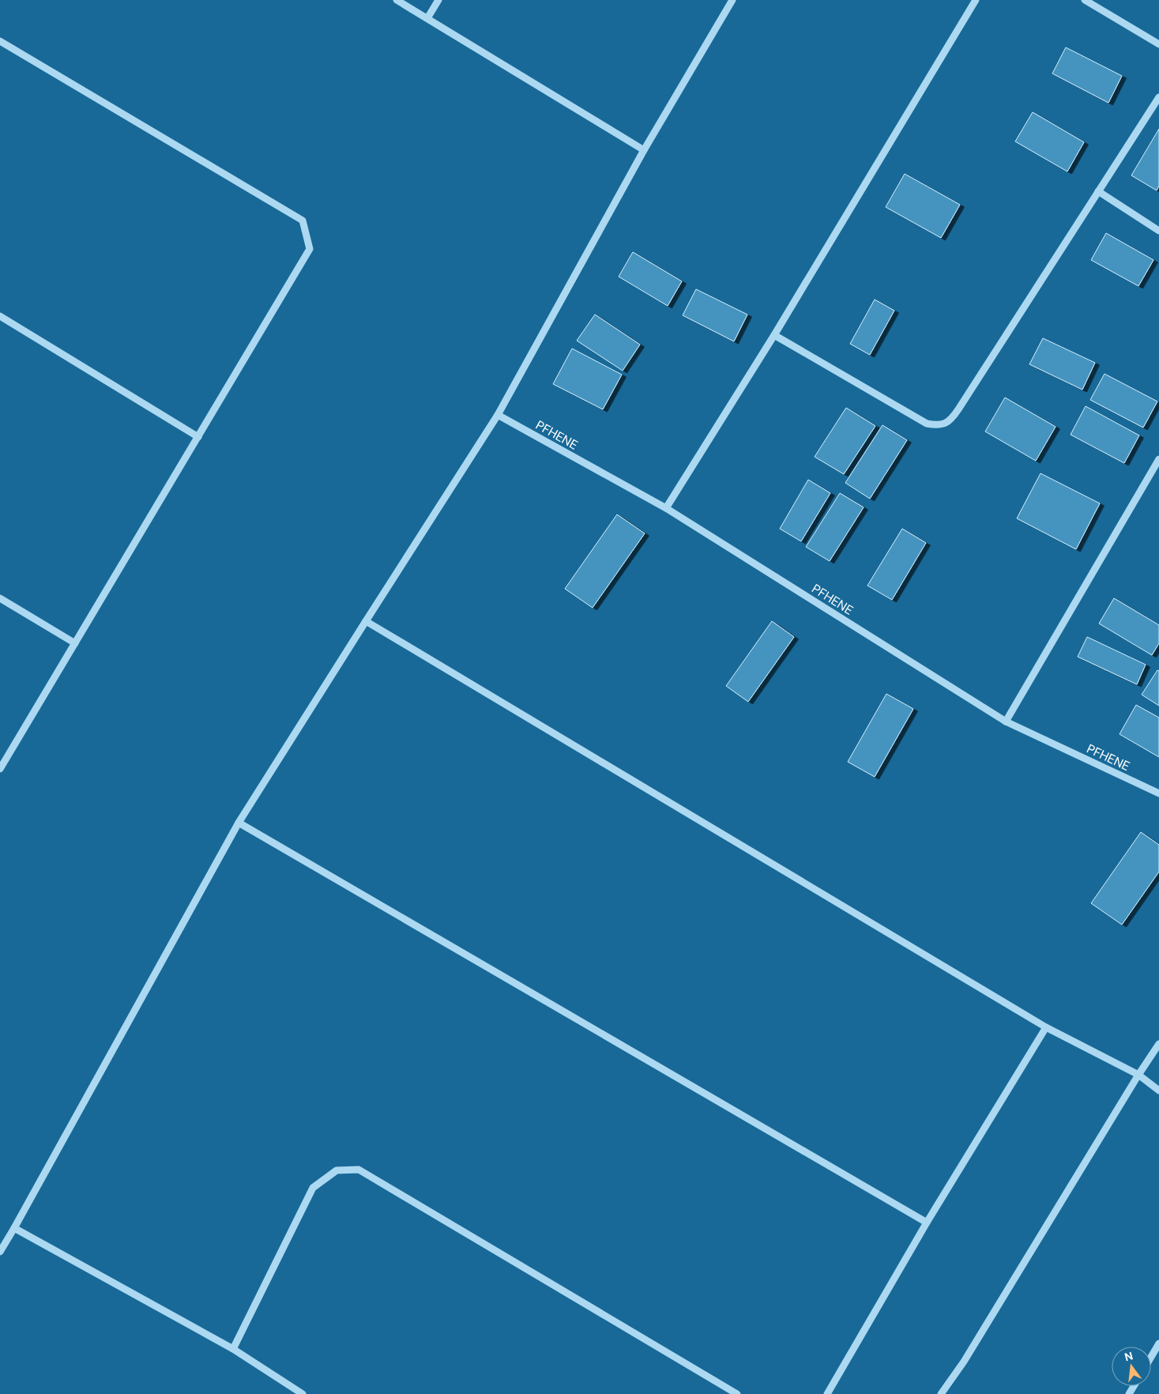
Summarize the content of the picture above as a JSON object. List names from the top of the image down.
{
  "streets": {
    "street": ["PFHENE"]
  },
  "north": "top"
}
